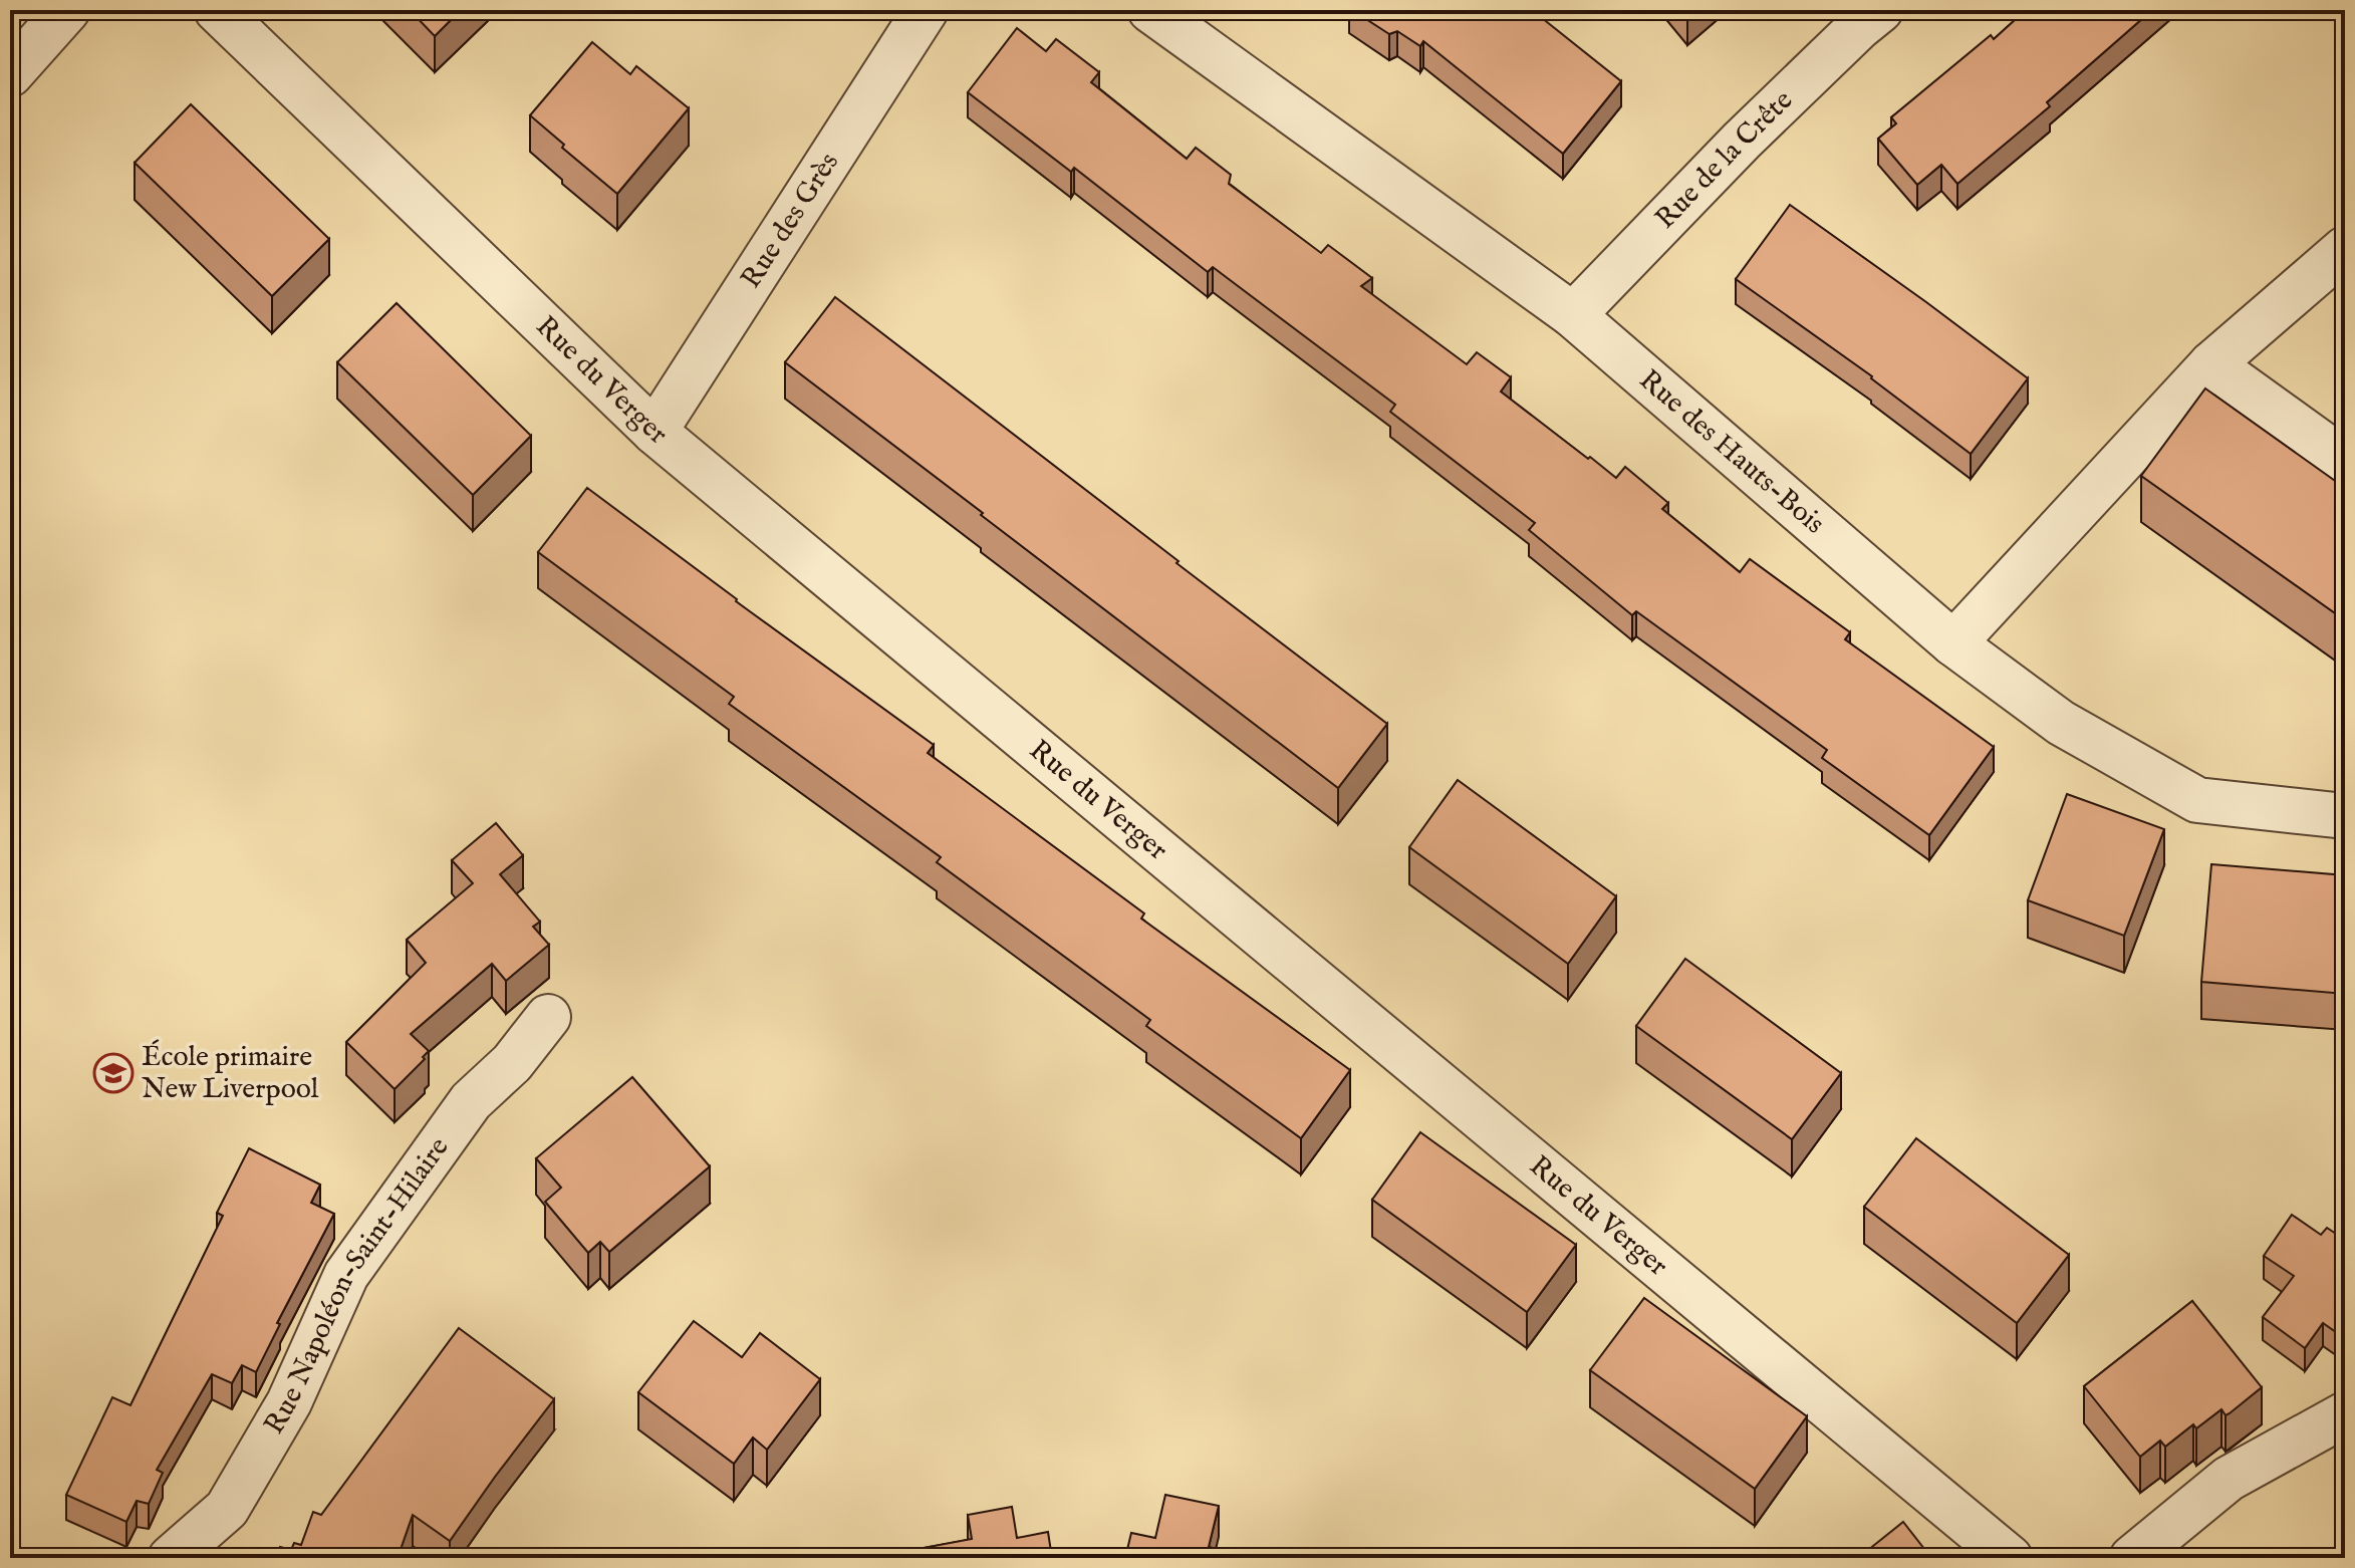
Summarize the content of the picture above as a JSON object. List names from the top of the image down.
{
  "streets": {
    "street": [
      "Rue de la Crête",
      "Rue des Grès",
      "Rue du Verger",
      "Rue des Hauts-Bois",
      "Rue Napoléon-Saint-Hilaire"
    ]
  },
  "crossings": [
    ["Rue de la Crête", "Rue des Hauts-Bois"],
    ["Rue des Grès", "Rue du Verger"]
  ],
  "places": {
    "school or university": ["École primaire New Liverpool"]
  }
}
